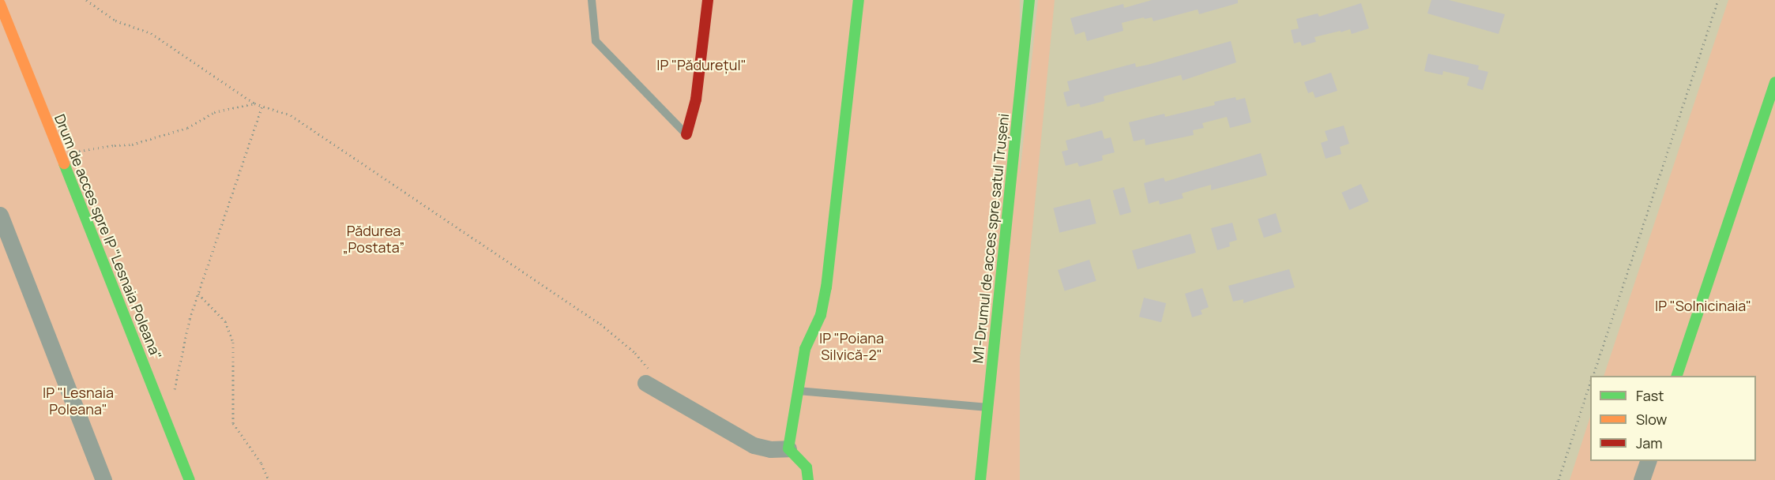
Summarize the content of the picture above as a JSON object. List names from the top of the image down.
{
  "streets": {
    "street": ["Drum de acces spre IP \"Lesnaia Poleana\"", "M1-Drumul de acces spre satul Trușeni"]
  },
  "parks": [
    "IP \"Pădurețul\"",
    "Pădurea „Postata”",
    "IP \"Solnicinaia\"",
    "IP \"Poiana Silvică-2\"",
    "IP \"Lesnaia Poleana\""
  ],
  "legend": ["Fast", "Slow", "Jam"]
}
